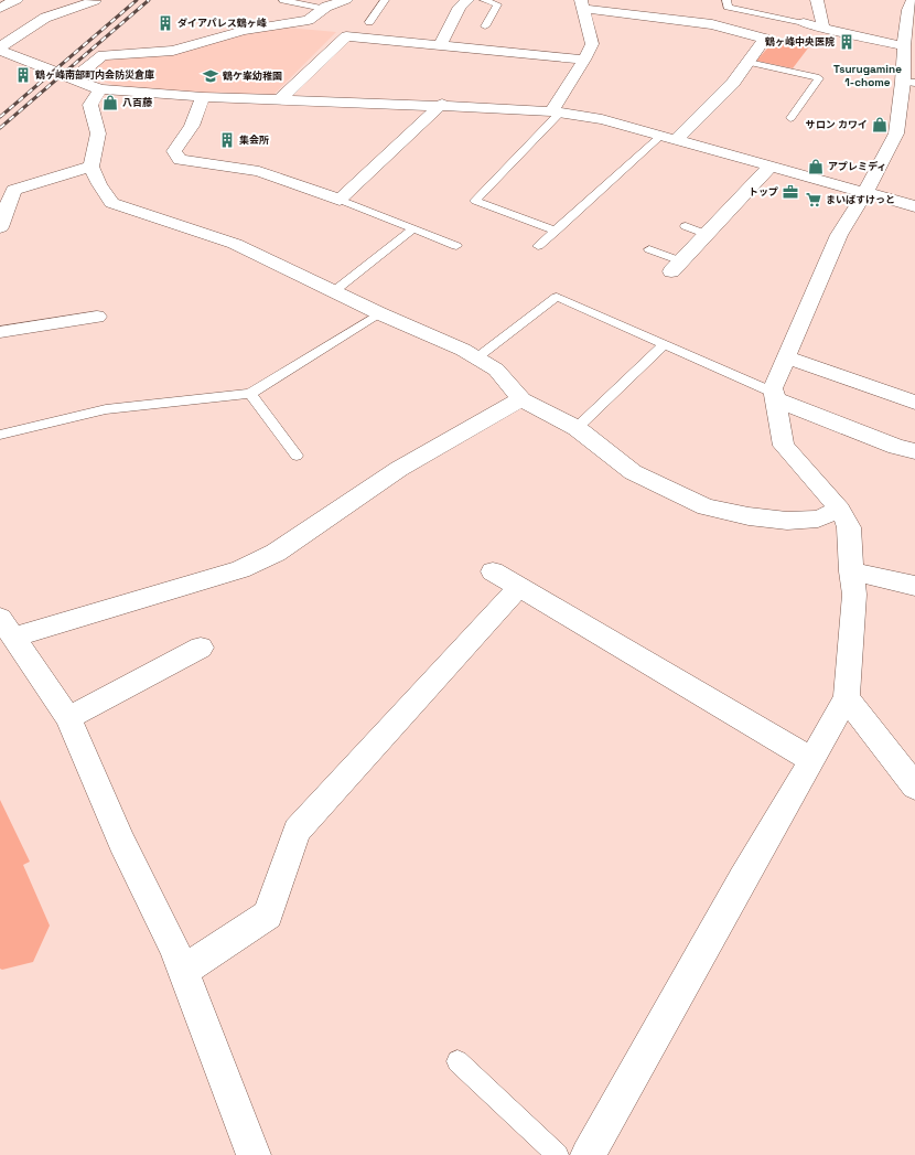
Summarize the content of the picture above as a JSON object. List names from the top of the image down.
{
  "districts": ["Tsurugamine 1-chome"],
  "places": {
    "building": [
      "ダイアパレス鶴ヶ峰",
      "鶴ヶ峰中央医院",
      "鶴ヶ峰南部町内会防災倉庫",
      "集会所"
    ],
    "school or university": ["鶴ケ峯幼稚園"],
    "shop": ["八百藤", "サロン カワイ", "アプレミディ"],
    "office": ["トップ"],
    "supermarket": ["まいばすけっと"]
  }
}
